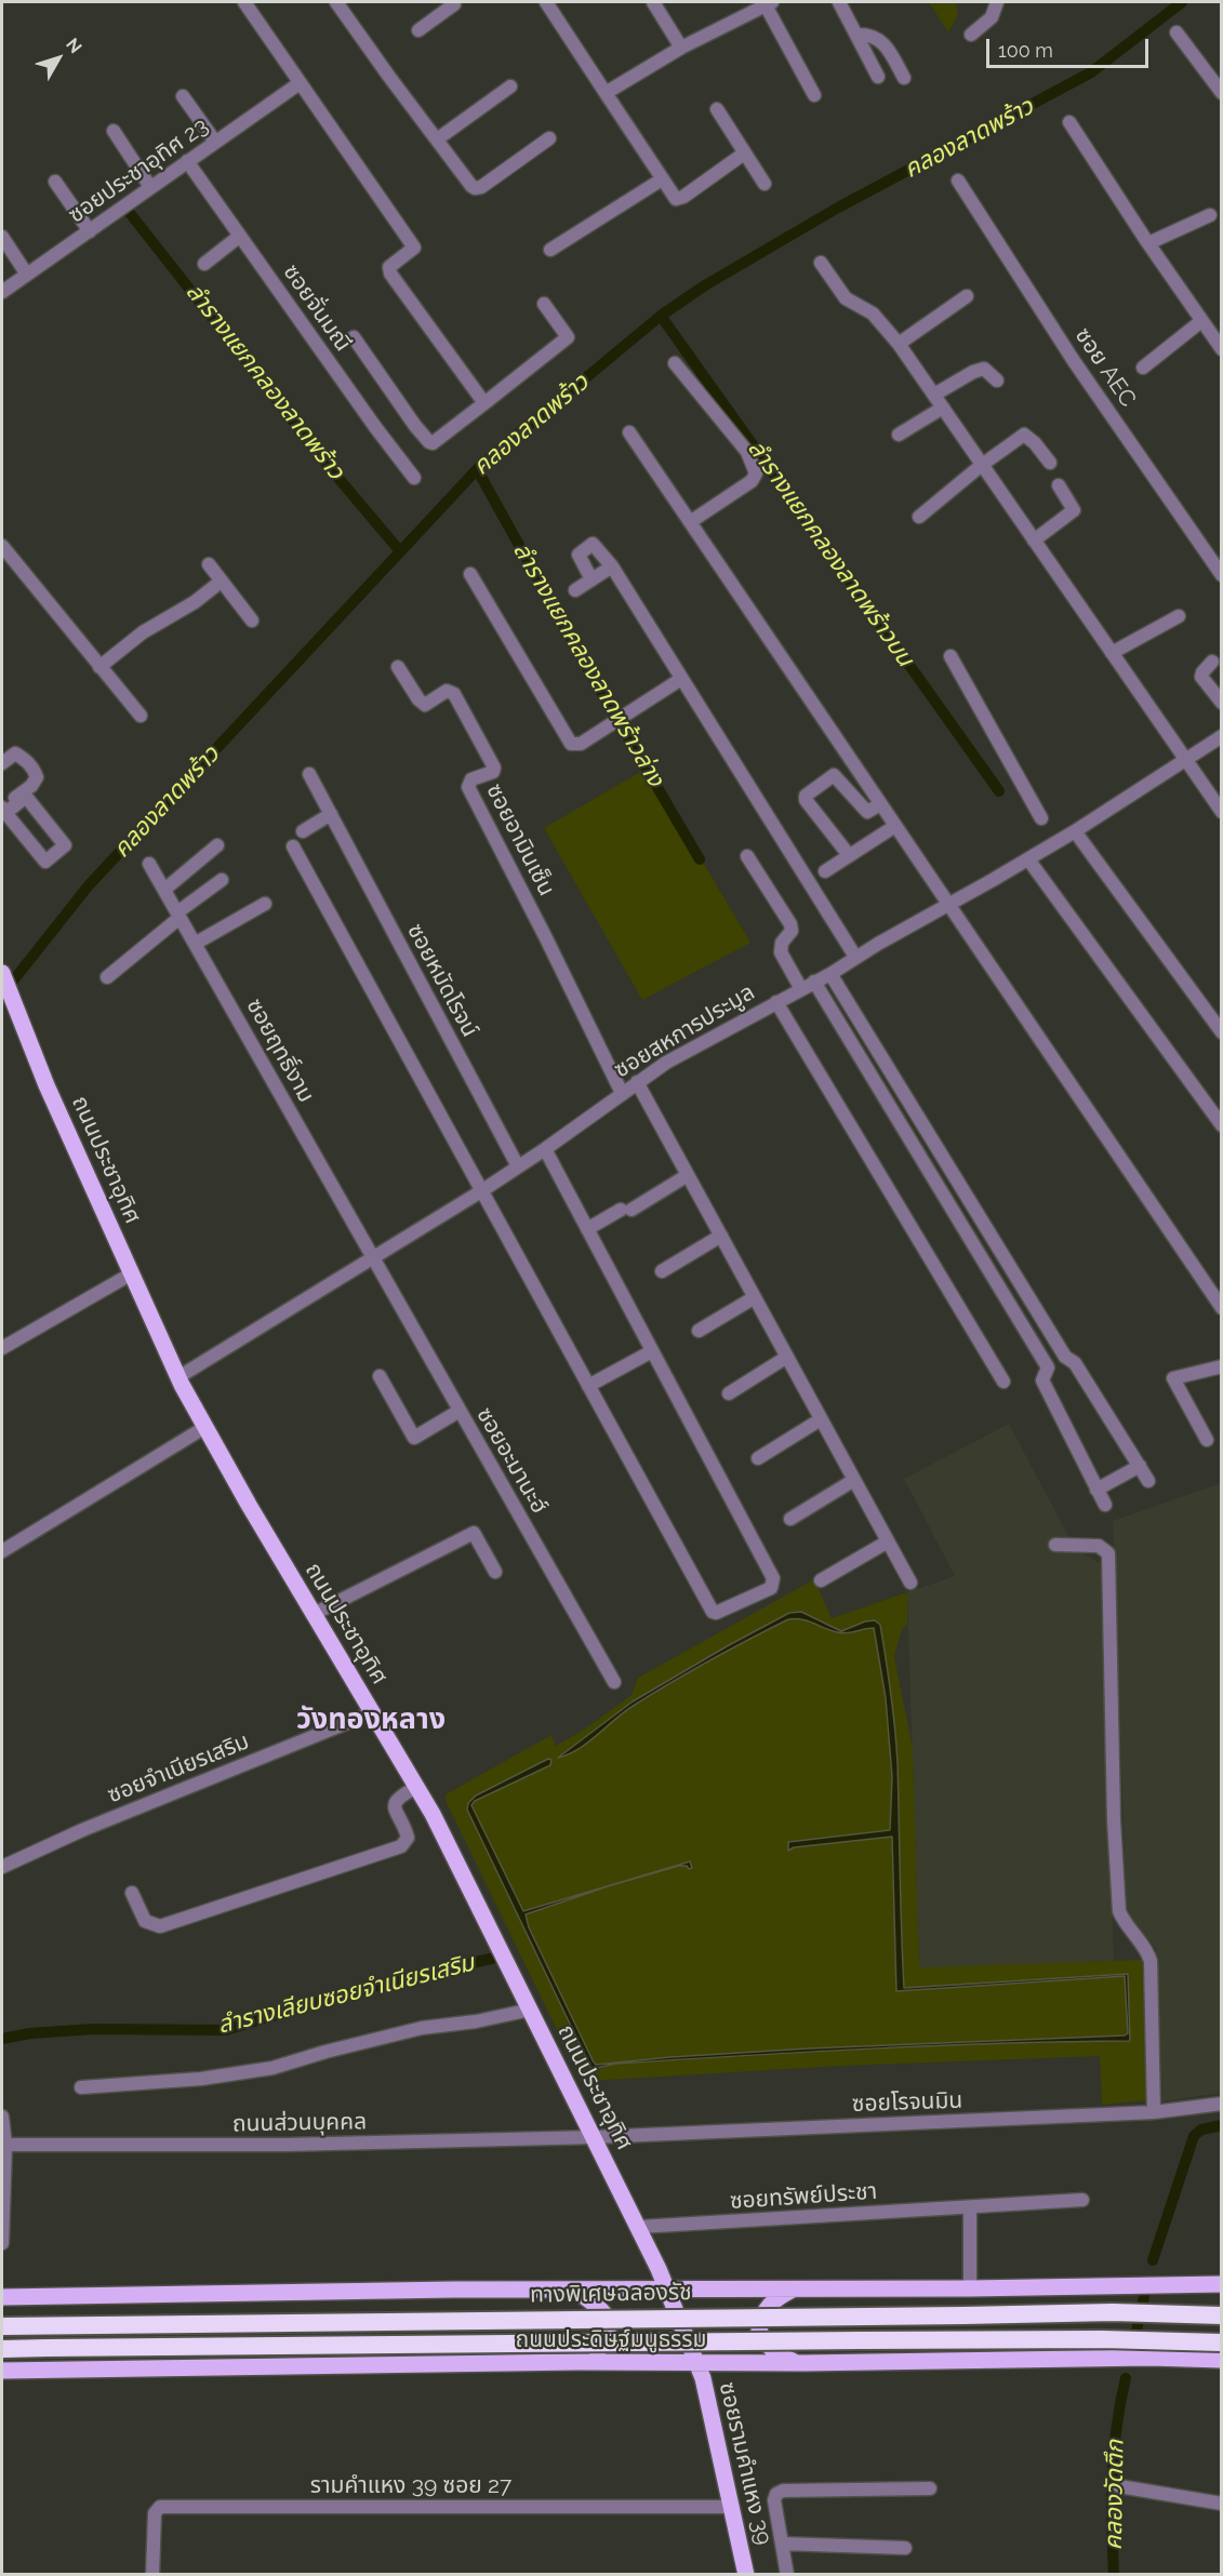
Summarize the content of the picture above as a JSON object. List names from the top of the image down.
{
  "streets": {
    "highway": ["ทางพิเศษฉลองรัช"],
    "main road": ["ถนนประชาอุทิศ", "ถนนประดิษฐ์มนูธรรม", "ซอยรามคำแหง 39"],
    "street": [
      "ซอยประชาอุทิศ 23",
      "ซอยจั่นมณี",
      "ซอย AEC",
      "ซอยอามินเซ็น",
      "ซอยหมัดโรจน์",
      "ซอยสหการประมูล",
      "ซอยฤทธิ์งาม",
      "ซอยอะมานะฮ์",
      "ซอยจำเนียรเสริม",
      "ซอยโรจนมิน",
      "ถนนส่วนบุคคล",
      "ซอยทรัพย์ประชา",
      "รามคำแหง 39 ซอย 27"
    ]
  },
  "crossings": [
    ["ซอยประชาอุทิศ 23", "ซอยจั่นมณี"],
    ["ซอยอามินเซ็น", "ซอยสหการประมูล"],
    ["ซอยหมัดโรจน์", "ซอยสหการประมูล"],
    ["ซอยสหการประมูล", "ซอยฤทธิ์งาม"],
    ["ซอยสหการประมูล", "ถนนประชาอุทิศ"],
    ["ซอยสหการประมูล", "ซอยอะมานะฮ์"],
    ["ซอยฤทธิ์งาม", "ซอยอะมานะฮ์"],
    ["ถนนประชาอุทิศ", "ซอยจำเนียรเสริม"],
    ["ถนนประชาอุทิศ", "ซอยโรจนมิน"],
    ["ถนนประชาอุทิศ", "ถนนส่วนบุคคล"],
    ["ถนนประชาอุทิศ", "ซอยทรัพย์ประชา"],
    ["ถนนประชาอุทิศ", "ถนนประดิษฐ์มนูธรรม"],
    ["ถนนประชาอุทิศ", "ซอยรามคำแหง 39"],
    ["ซอยโรจนมิน", "ถนนส่วนบุคคล"],
    ["ถนนประดิษฐ์มนูธรรม", "ซอยรามคำแหง 39"],
    ["ซอยรามคำแหง 39", "รามคำแหง 39 ซอย 27"]
  ],
  "districts": ["วังทองหลาง"],
  "water": [
    "คลองลาดพร้าว",
    "ลำรางแยกคลองลาดพร้าว",
    "ลำรางแยกคลองลาดพร้าวบน",
    "ลำรางแยกคลองลาดพร้าวล่าง",
    "ลำรางเลียบซอยจำเนียรเสริม",
    "คลองวัดตึก"
  ],
  "scale_bar": "100 m",
  "north": "top right"
}
